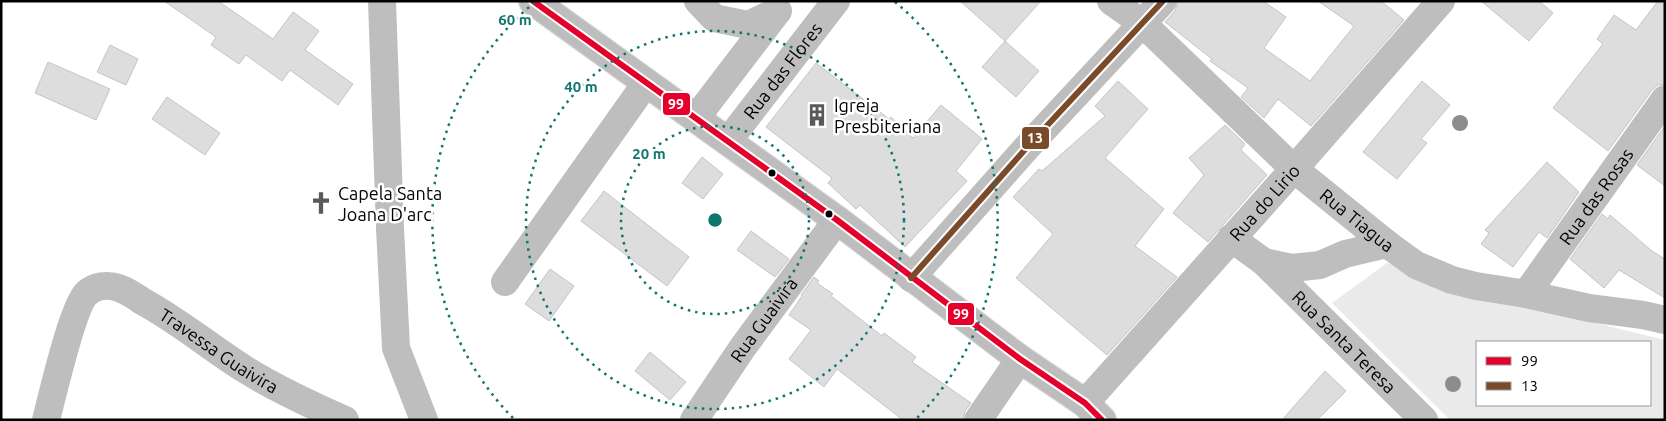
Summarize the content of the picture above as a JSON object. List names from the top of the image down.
{
  "streets": {
    "street": [
      "Rua das Flores",
      "Rua das Rosas",
      "Rua do Lirio",
      "Rua Tiagua",
      "Rua Guaivira",
      "Rua Santa Teresa",
      "Travessa Guaivira"
    ]
  },
  "crossings": [
    ["Rua das Rosas", "Rua Tiagua"],
    ["Rua do Lirio", "Rua Tiagua"]
  ],
  "places": {
    "building": ["Igreja Presbiteriana"],
    "church": ["Capela Santa Joana D'arc"]
  },
  "lines": ["transit line 99", "transit line 13"],
  "legend": ["99", "13"],
  "rings": ["60 m", "40 m", "20 m"]
}
